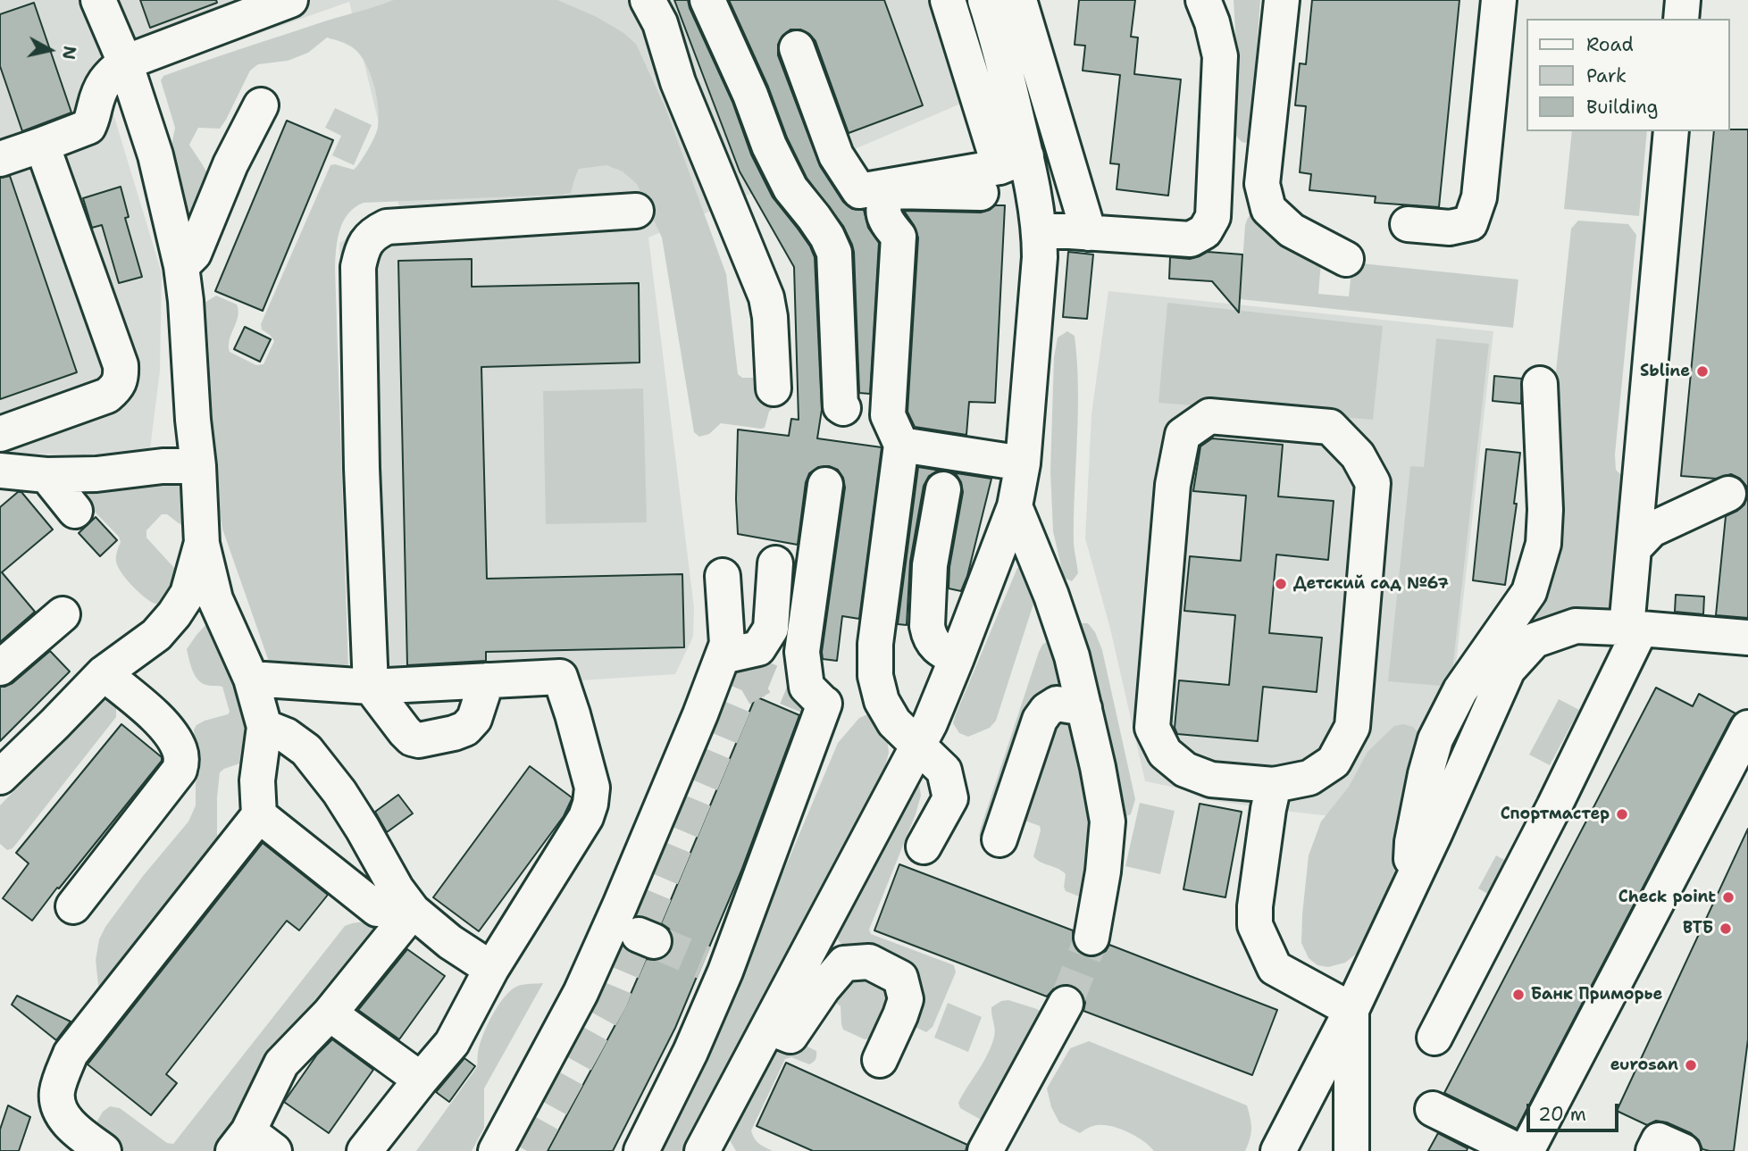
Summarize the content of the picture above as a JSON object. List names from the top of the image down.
{
  "places": [
    "Sbline",
    "Детский сад №67",
    "Спортмастер",
    "Check point",
    "ВТБ",
    "Банк Приморье",
    "eurosan"
  ],
  "legend": ["Road", "Park", "Building"],
  "scale_bar": "20 m",
  "north": "right"
}
